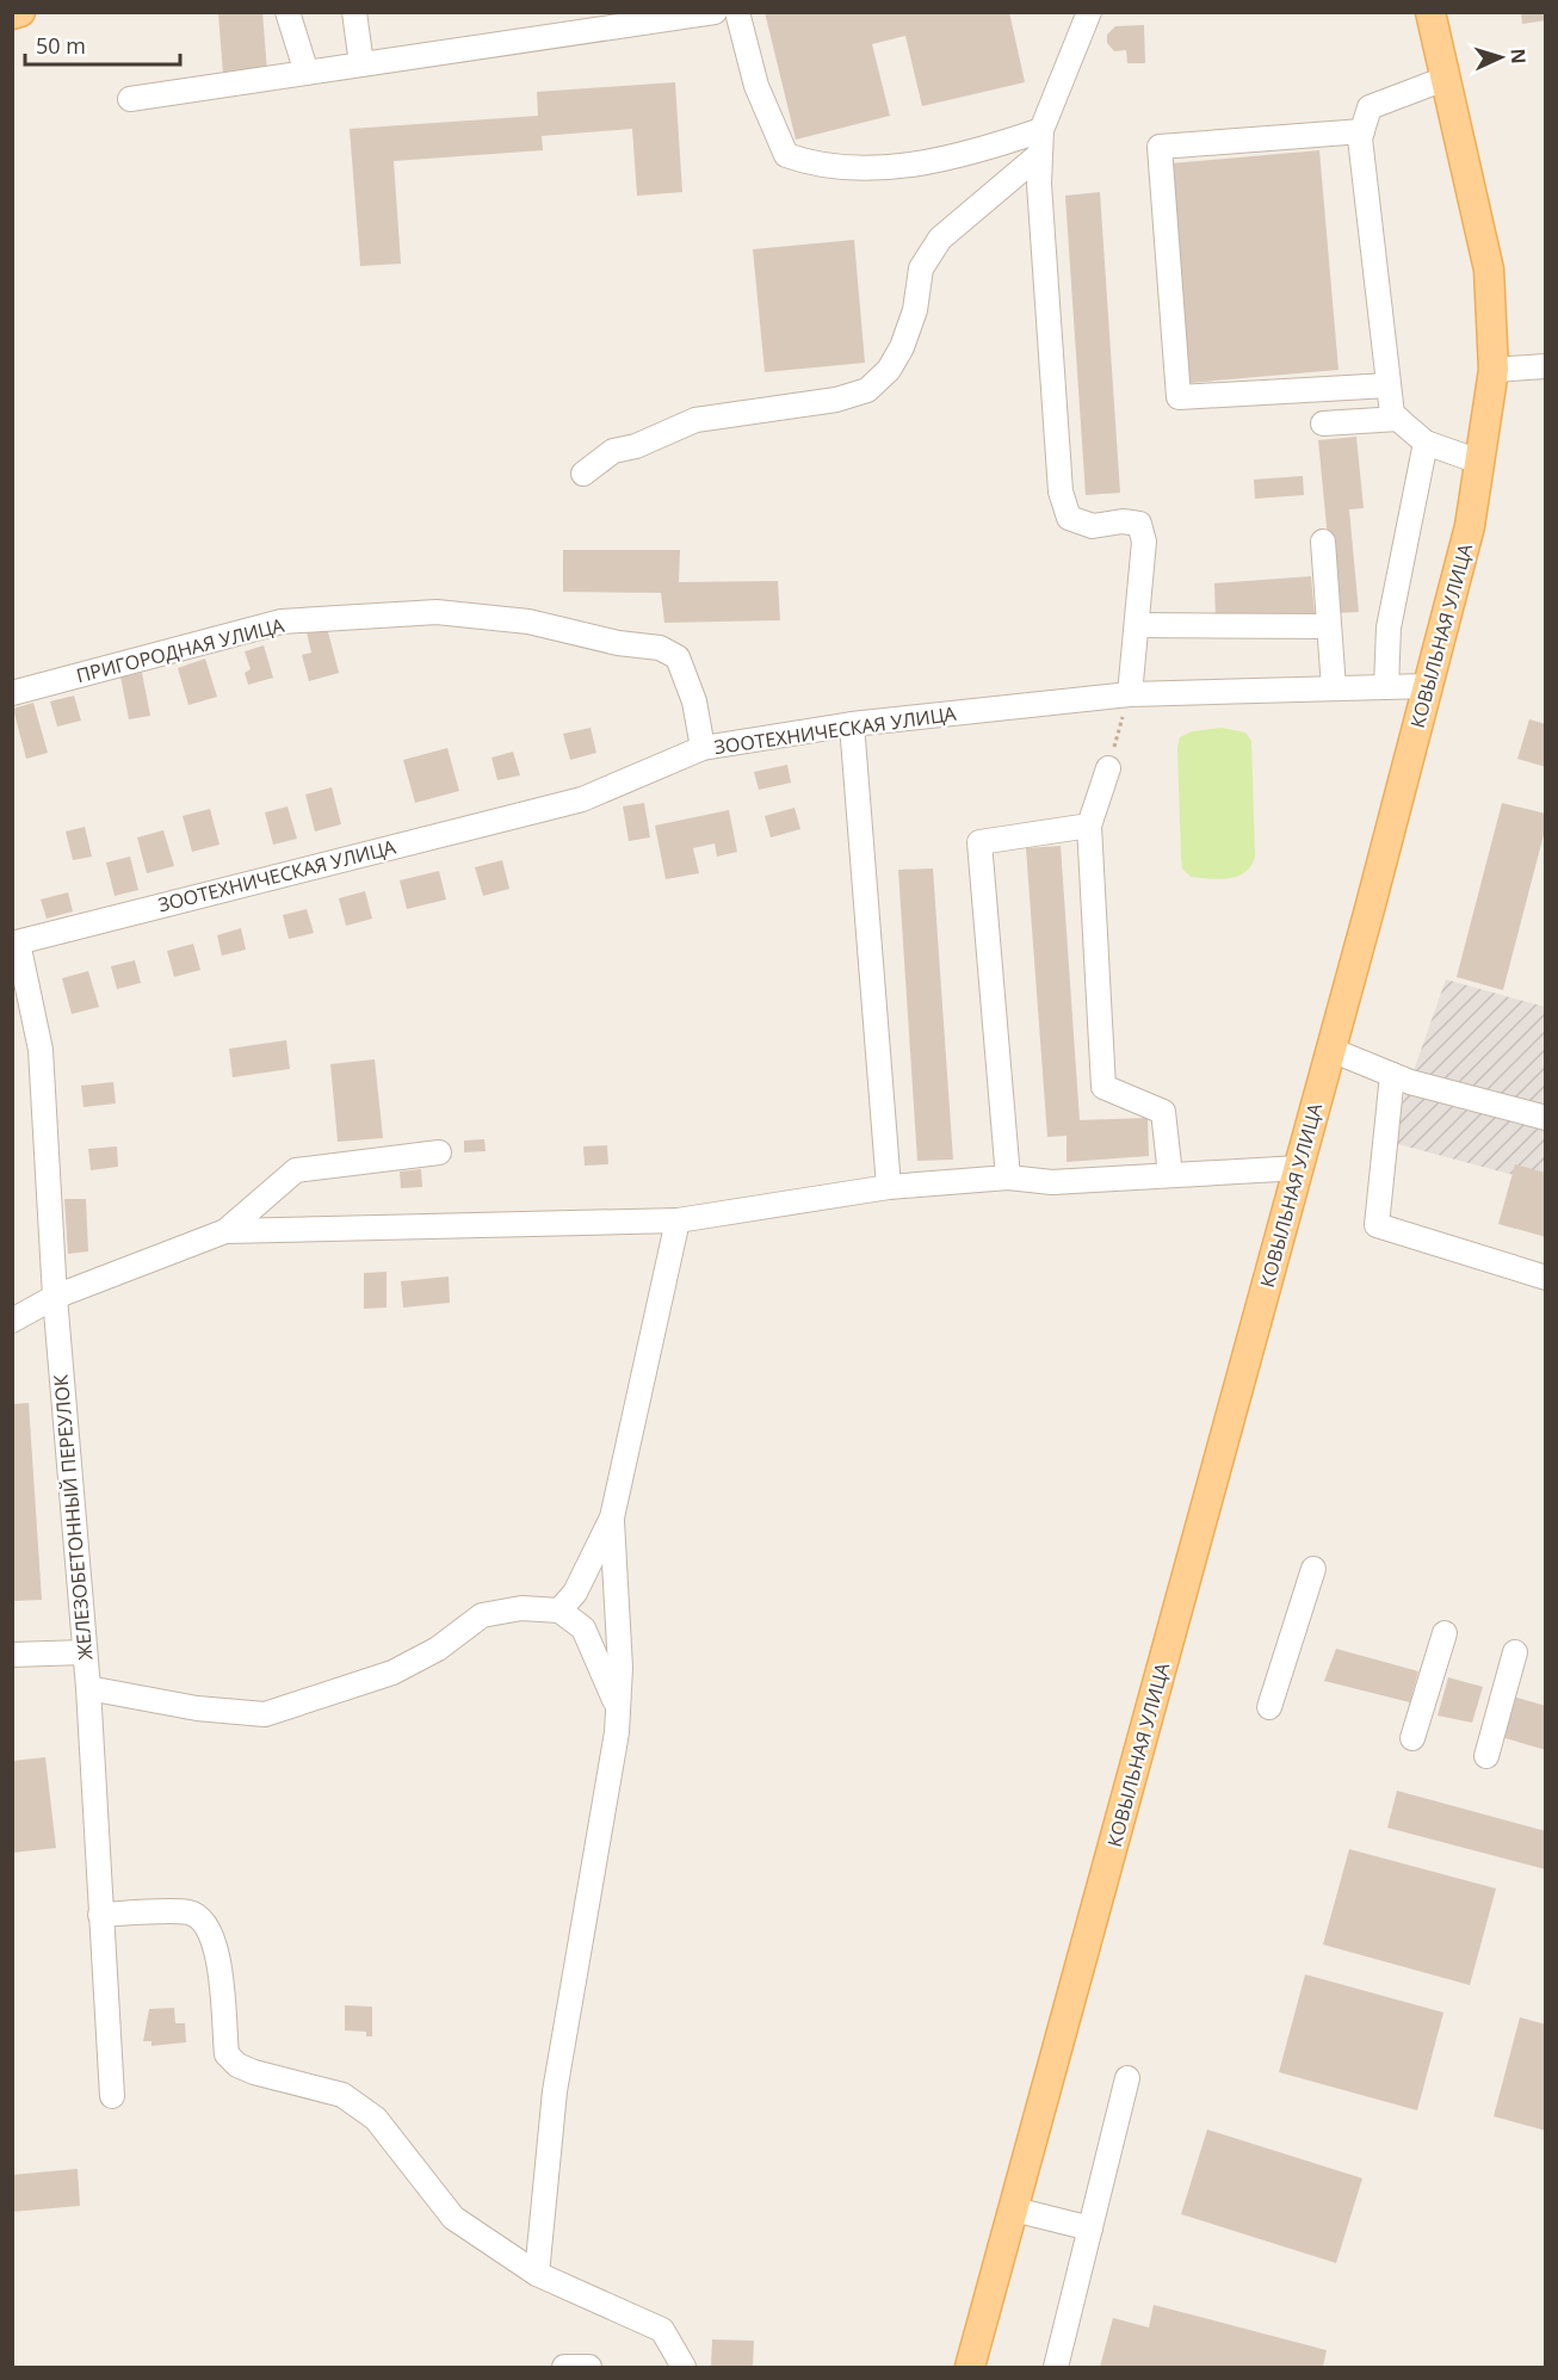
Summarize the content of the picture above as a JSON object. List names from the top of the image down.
{
  "streets": {
    "main road": ["КОВЫЛЬНАЯ УЛИЦА"],
    "street": ["ПРИГОРОДНАЯ УЛИЦА", "ЗООТЕХНИЧЕСКАЯ УЛИЦА", "ЖЕЛЕЗОБЕТОННЫЙ ПЕРЕУЛОК"]
  },
  "crossings": [
    ["КОВЫЛЬНАЯ УЛИЦА", "ЗООТЕХНИЧЕСКАЯ УЛИЦА"],
    ["ПРИГОРОДНАЯ УЛИЦА", "ЗООТЕХНИЧЕСКАЯ УЛИЦА"],
    ["ЗООТЕХНИЧЕСКАЯ УЛИЦА", "ЖЕЛЕЗОБЕТОННЫЙ ПЕРЕУЛОК"]
  ],
  "scale_bar": "50 m",
  "north": "right"
}
